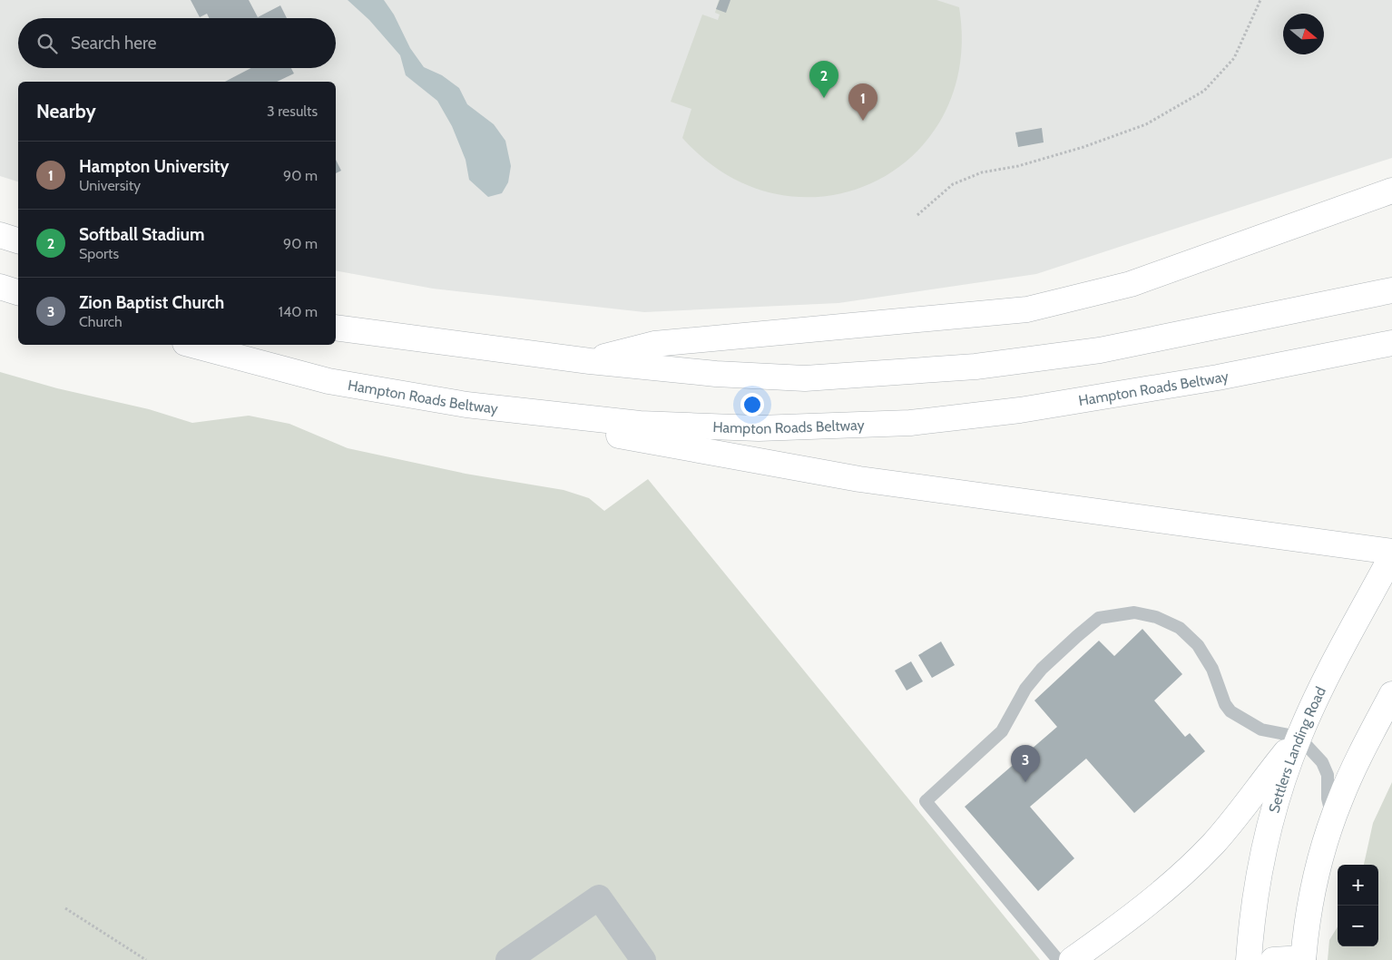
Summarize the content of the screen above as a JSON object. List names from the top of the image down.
{
  "streets": {
    "main road": ["Hampton Roads Beltway", "Settlers Landing Road"]
  },
  "north": "right",
  "page": {
    "search": "Search here",
    "pins": ["2", "1", "3"],
    "heading": ["Nearby", "3 results"],
    "list": [
      {
        "mark": "1",
        "name": "Hampton University",
        "note": "University",
        "value": "90 m"
      },
      {
        "mark": "2",
        "name": "Softball Stadium",
        "note": "Sports",
        "value": "90 m"
      },
      {
        "mark": "3",
        "name": "Zion Baptist Church",
        "note": "Church",
        "value": "140 m"
      }
    ],
    "map_buttons": ["+", "−"]
  }
}
